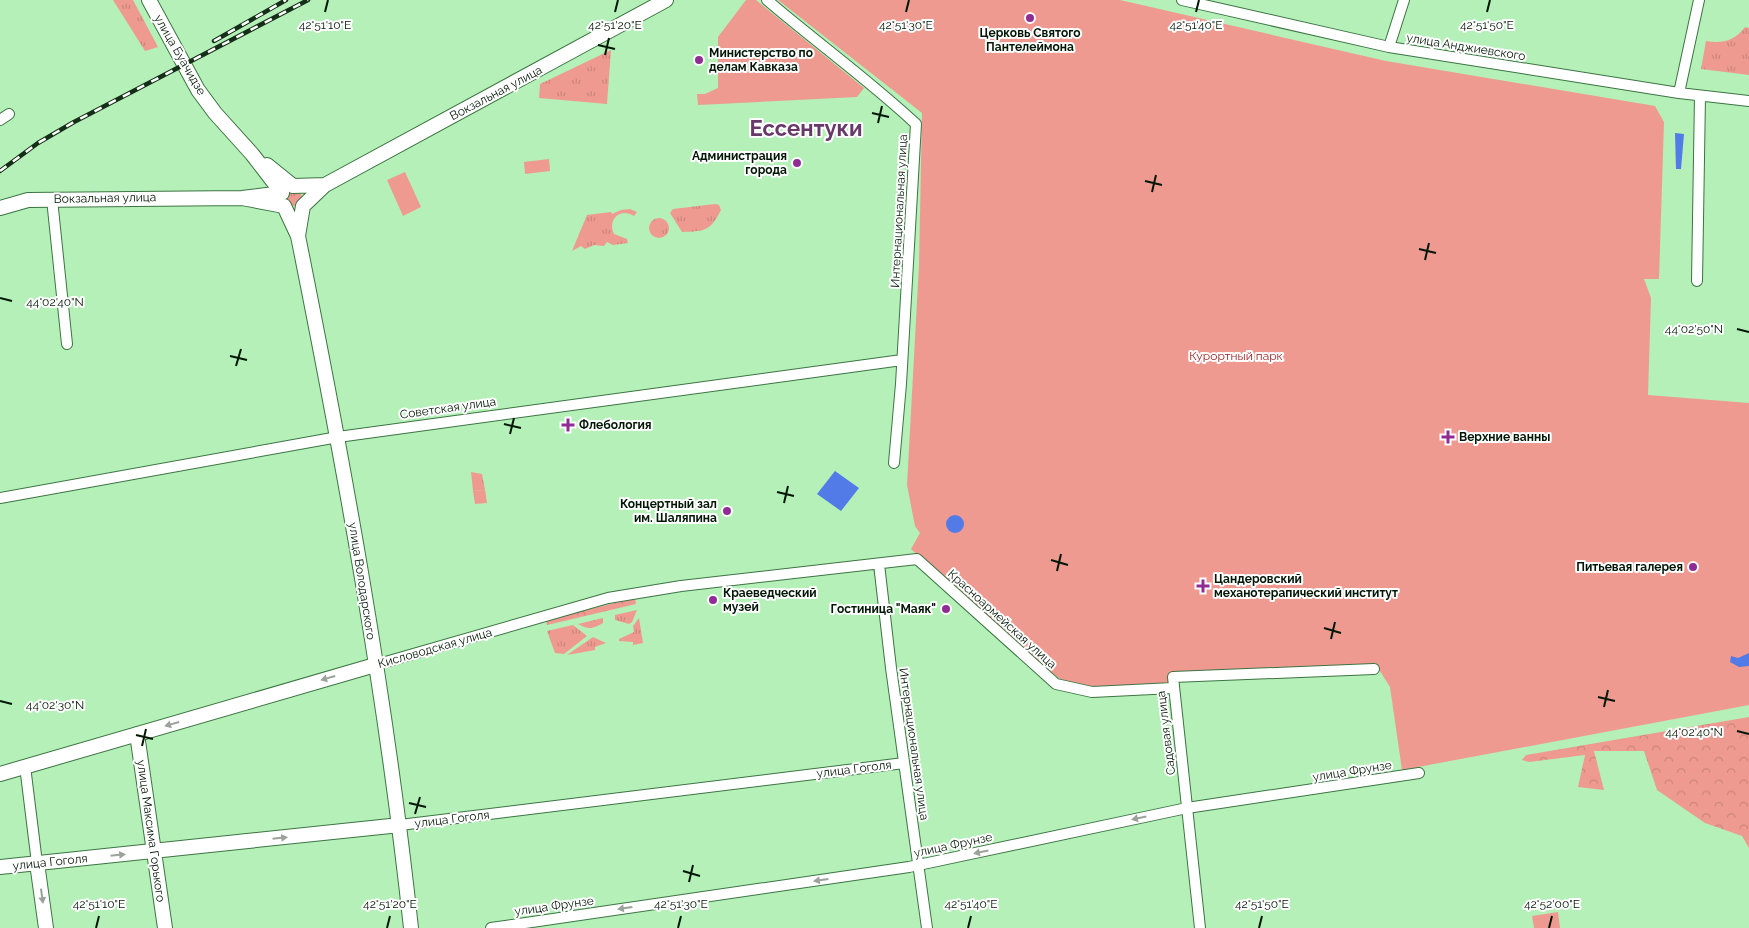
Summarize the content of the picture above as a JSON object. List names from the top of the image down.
{
  "streets": {
    "main road": [
      "улица Буачидзе",
      "Вокзальная улица",
      "улица Володарского",
      "Кисловодская улица",
      "улица Гоголя",
      "улица Максима Горького"
    ],
    "street": [
      "улица Анджиевского",
      "Интернациональная улица",
      "Советская улица",
      "Красноармейская улица",
      "Садовая улица",
      "улица Фрунзе"
    ]
  },
  "crossings": [
    ["улица Буачидзе", "Вокзальная улица"],
    ["Интернациональная улица", "Советская улица"],
    ["Интернациональная улица", "Красноармейская улица"],
    ["Интернациональная улица", "Кисловодская улица"],
    ["Интернациональная улица", "улица Гоголя"],
    ["Интернациональная улица", "улица Фрунзе"],
    ["Советская улица", "улица Володарского"],
    ["улица Володарского", "Кисловодская улица"],
    ["улица Володарского", "улица Гоголя"],
    ["Красноармейская улица", "Кисловодская улица"],
    ["Красноармейская улица", "Садовая улица"],
    ["Кисловодская улица", "улица Максима Горького"],
    ["Садовая улица", "улица Фрунзе"],
    ["улица Гоголя", "улица Максима Горького"]
  ],
  "one_way": ["улица Гоголя", "улица Фрунзе"],
  "districts": ["Ессентуки"],
  "parks": ["Курортный парк"],
  "places": {
    "other": [
      "Церковь Святого Пантелеймона",
      "Министерство по делам Кавказа",
      "Администрация города",
      "Концертный зал им. Шаляпина",
      "Питьевая галерея",
      "Краеведческий музей",
      "Гостиница \"Маяк\""
    ],
    "health": ["Флебология", "Верхние ванны", "Цандеровский механотерапический институт"]
  },
  "coordinates": [
    "42°51'10\"E",
    "42°51'20\"E",
    "42°51'30\"E",
    "42°51'40\"E",
    "42°51'50\"E",
    "44°02'40\"N",
    "44°02'50\"N",
    "44°02'30\"N",
    "42°52'00\"E"
  ]
}
